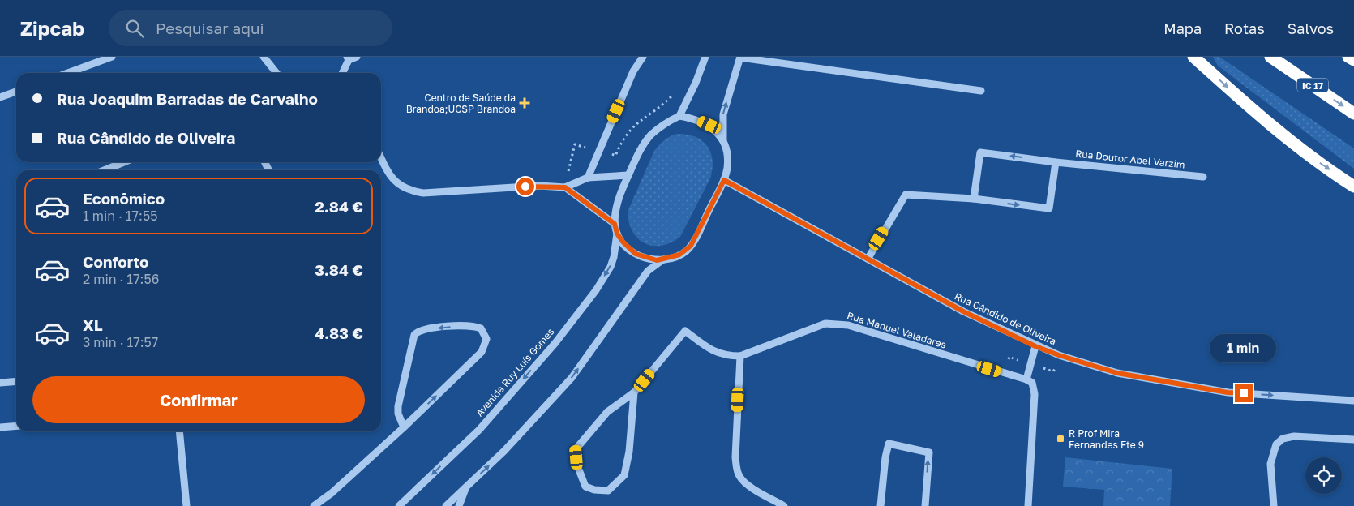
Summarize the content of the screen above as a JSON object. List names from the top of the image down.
{
  "streets": {
    "highway": ["IC 17"],
    "street": [
      "Rua Doutor Abel Varzim",
      "Rua Cândido de Oliveira",
      "Rua Manuel Valadares",
      "Avenida Ruy Luís Gomes"
    ]
  },
  "crossings": [
    ["Rua Cândido de Oliveira", "Avenida Ruy Luís Gomes"]
  ],
  "one_way": ["Rua Cândido de Oliveira"],
  "places": {
    "health": ["Centro de Saúde da Brandoa;UCSP Brandoa"],
    "transit": ["R Prof Mira Fernandes Fte 9"]
  },
  "page": {
    "header": "Zipcab",
    "search": "Pesquisar aqui",
    "nav": ["Mapa", "Rotas", "Salvos"],
    "banner": ["Rua Joaquim Barradas de Carvalho", "Rua Cândido de Oliveira"],
    "list": [
      {
        "name": "Econômico",
        "note": "1 min · 17:55",
        "value": "2.84 €"
      },
      {
        "name": "Conforto",
        "note": "2 min · 17:56",
        "value": "3.84 €"
      },
      {
        "name": "XL",
        "note": "3 min · 17:57",
        "value": "4.83 €"
      }
    ],
    "bubble": "1 min",
    "buttons": "Confirmar"
  }
}
